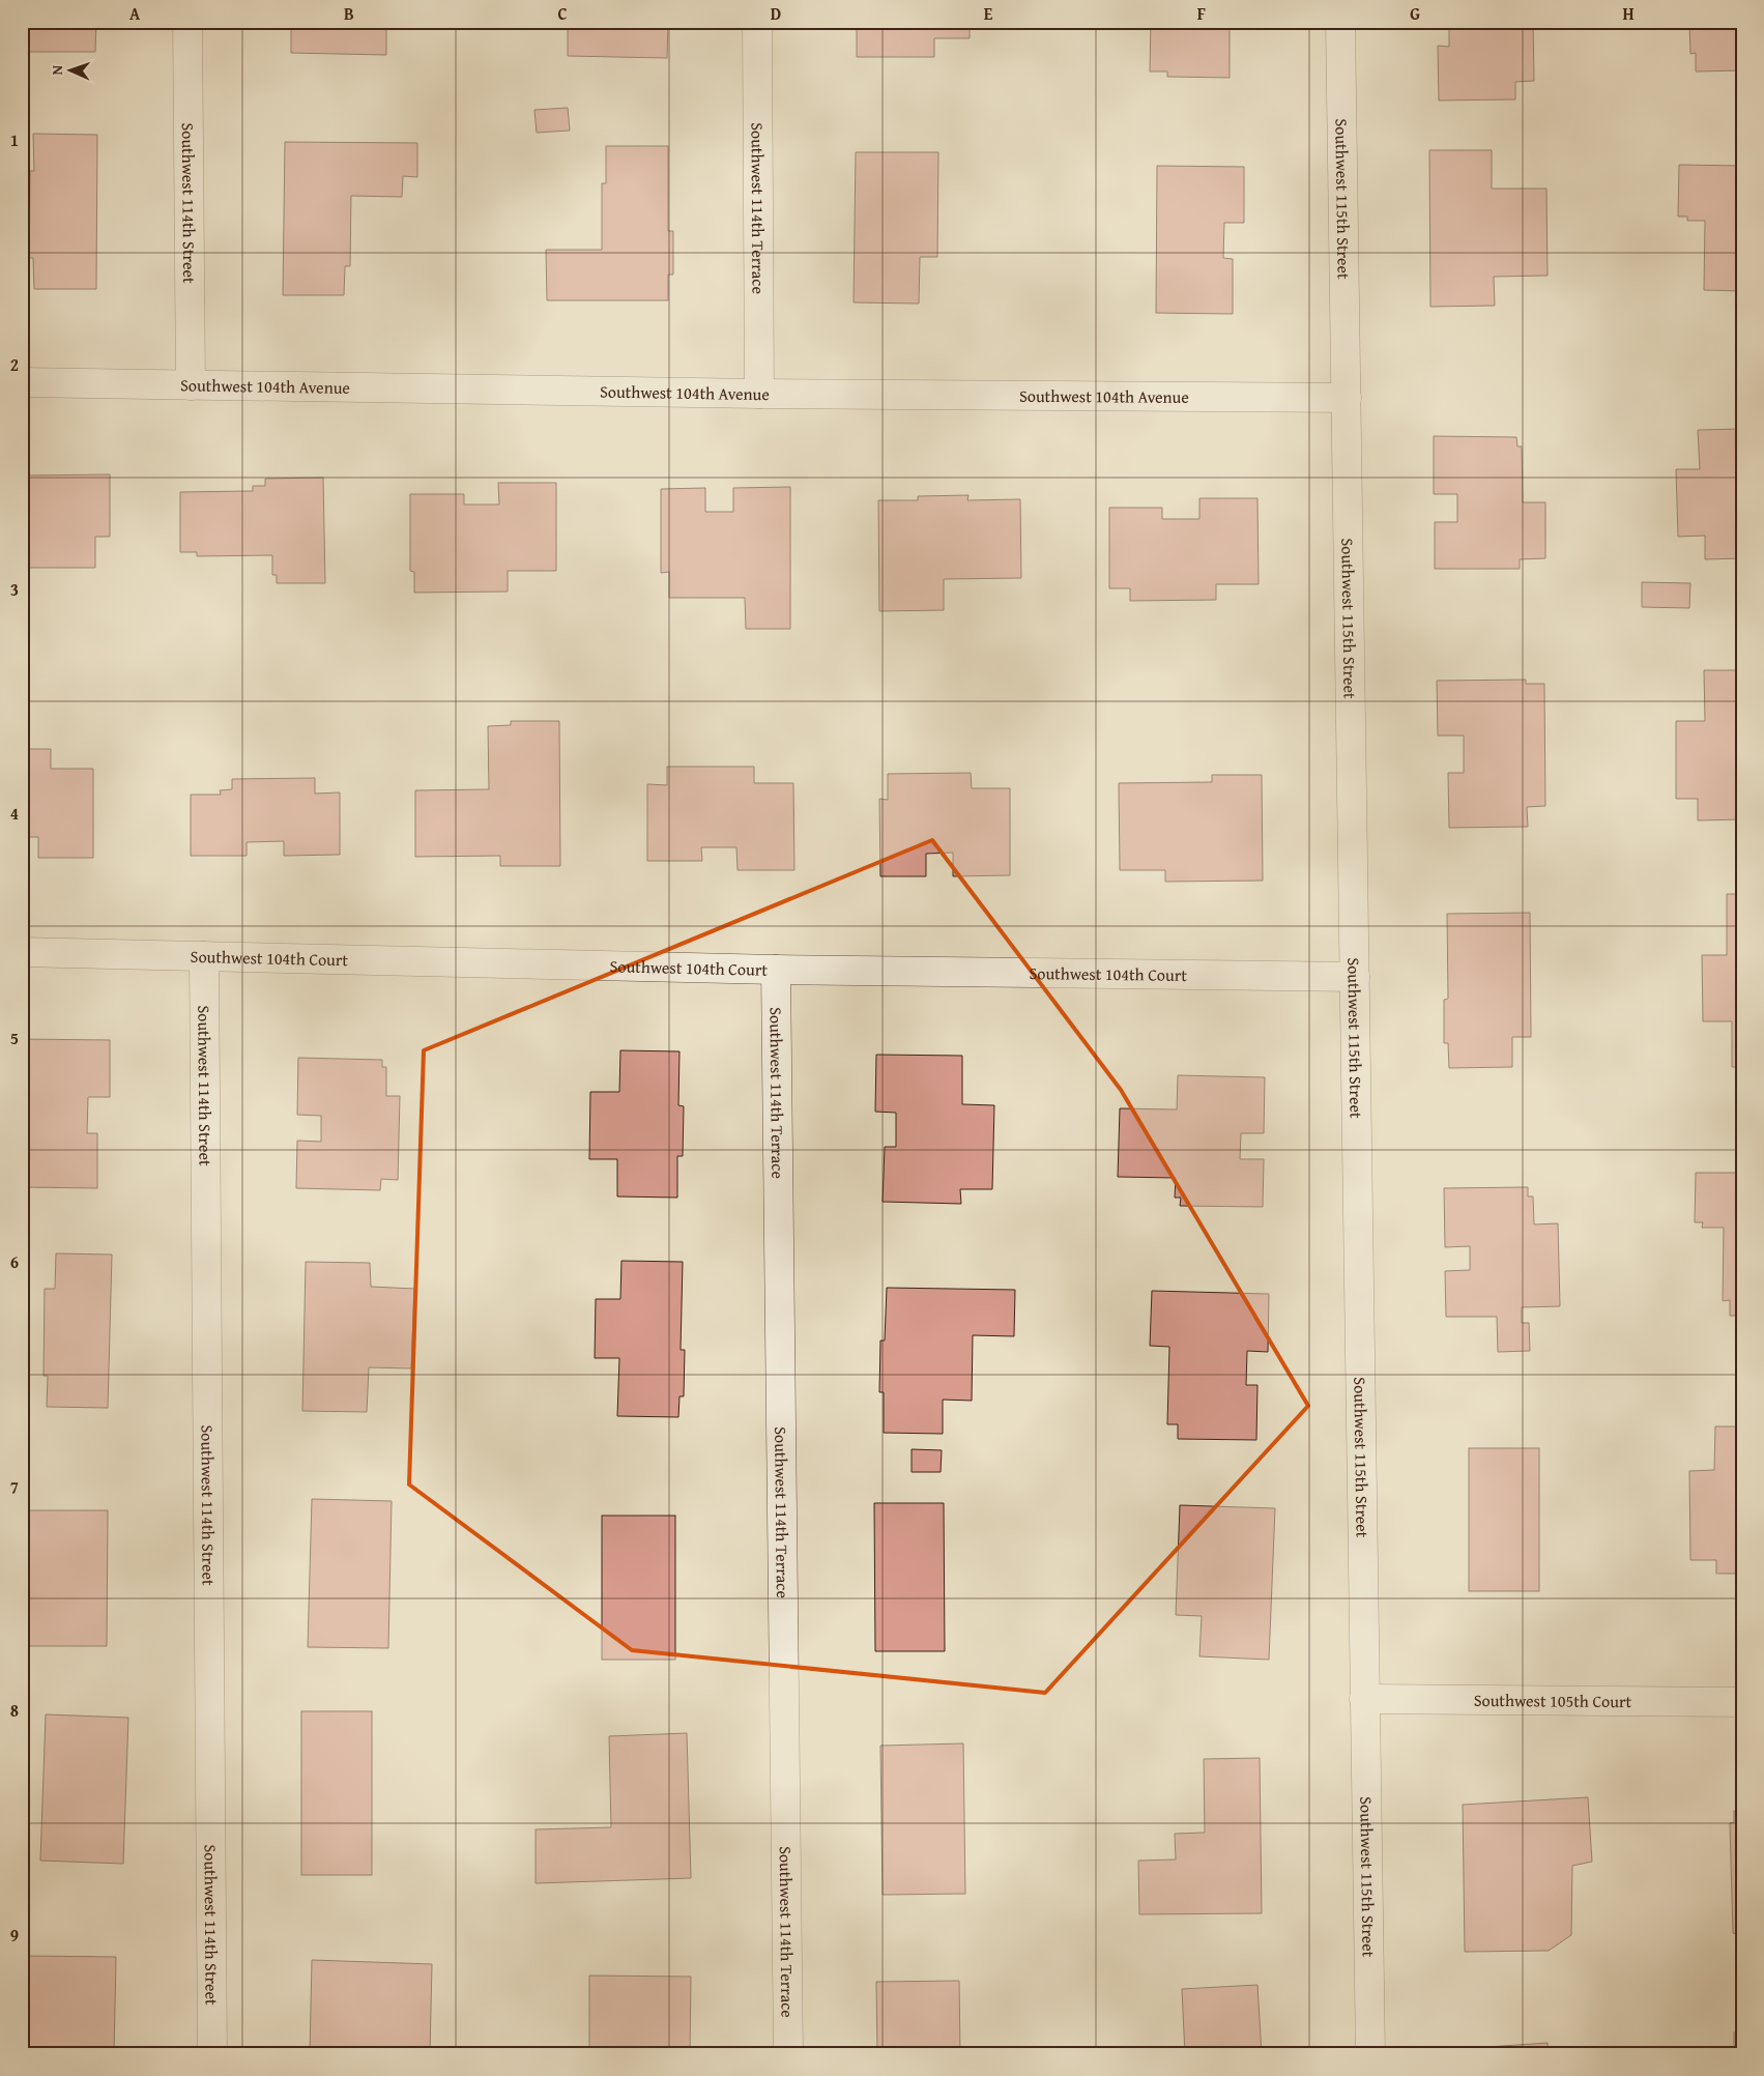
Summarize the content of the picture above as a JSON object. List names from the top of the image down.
{
  "streets": {
    "street": [
      "Southwest 115th Street",
      "Southwest 114th Street",
      "Southwest 114th Terrace",
      "Southwest 104th Avenue",
      "Southwest 104th Court",
      "Southwest 105th Court"
    ]
  },
  "crossings": [
    ["Southwest 115th Street", "Southwest 104th Avenue"],
    ["Southwest 115th Street", "Southwest 104th Court"],
    ["Southwest 115th Street", "Southwest 105th Court"],
    ["Southwest 114th Street", "Southwest 104th Avenue"],
    ["Southwest 114th Street", "Southwest 104th Court"],
    ["Southwest 114th Terrace", "Southwest 104th Avenue"],
    ["Southwest 114th Terrace", "Southwest 104th Court"]
  ],
  "north": "left",
  "grid": {
    "columns": [
      "A",
      "B",
      "C",
      "D",
      "E",
      "F",
      "G",
      "H"
    ],
    "rows": [
      "1",
      "2",
      "3",
      "4",
      "5",
      "6",
      "7",
      "8",
      "9"
    ]
  }
}
